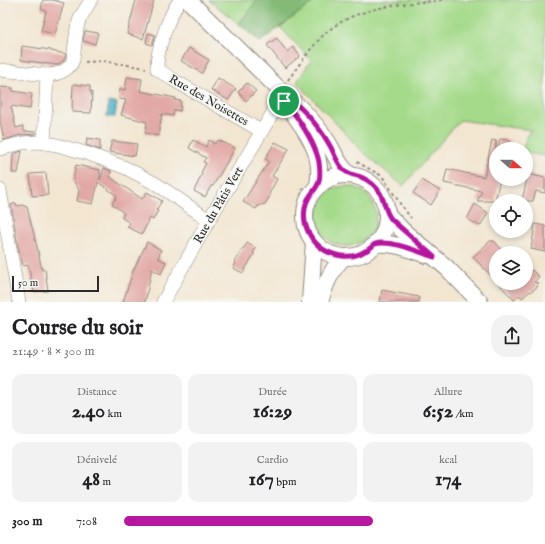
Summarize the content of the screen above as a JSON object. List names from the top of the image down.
{
  "streets": {
    "street": ["Rue des Noisettes", "Rue du Pâtis Vert"]
  },
  "crossings": [
    ["Rue des Noisettes", "Rue du Pâtis Vert"]
  ],
  "scale_bar": "50 m",
  "north": "right",
  "page": {
    "scale": "50 m",
    "heading": ["Course du soir", "21:49 · 8 × 300 m"],
    "stats": [
      ["Distance", "2.40 km"],
      ["Durée", "16:29"],
      ["Allure", "6:52 /km"],
      ["Dénivelé", "48 m"],
      ["Cardio", "167 bpm"],
      ["kcal", "174"]
    ],
    "list": [
      {
        "name": "300 m",
        "note": "7:08"
      }
    ]
  }
}
